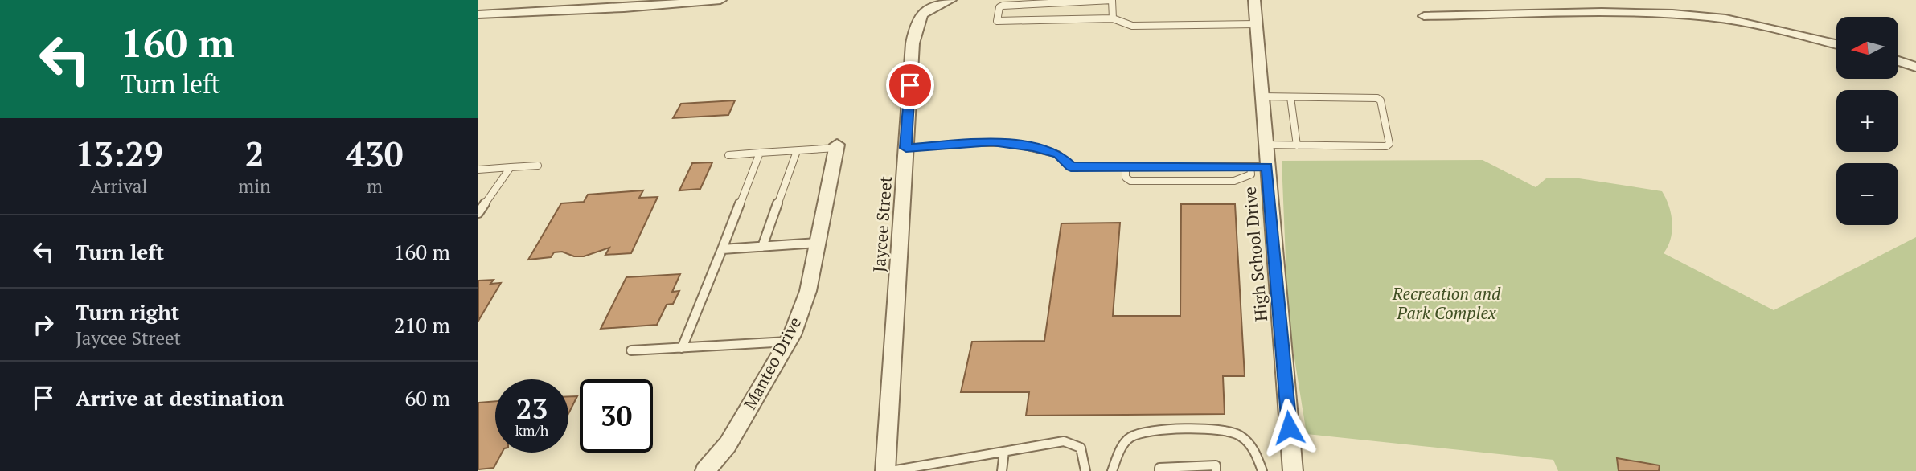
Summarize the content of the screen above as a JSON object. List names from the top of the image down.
{
  "streets": {
    "street": ["Jaycee Street", "High School Drive", "Manteo Drive"]
  },
  "parks": ["Recreation and Park Complex"],
  "north": "left",
  "page": {
    "turn": ["160 m", "Turn left"],
    "map_buttons": ["+", "−"],
    "eta": [
      "13:29",
      "Arrival",
      "2",
      "min",
      "430",
      "m"
    ],
    "list": [
      {
        "name": "Turn left",
        "value": "160 m"
      },
      {
        "name": "Turn right",
        "note": "Jaycee Street",
        "value": "210 m"
      },
      {
        "name": "Arrive at destination",
        "value": "60 m"
      }
    ],
    "speed": "23 km/h",
    "limit": "30"
  }
}
